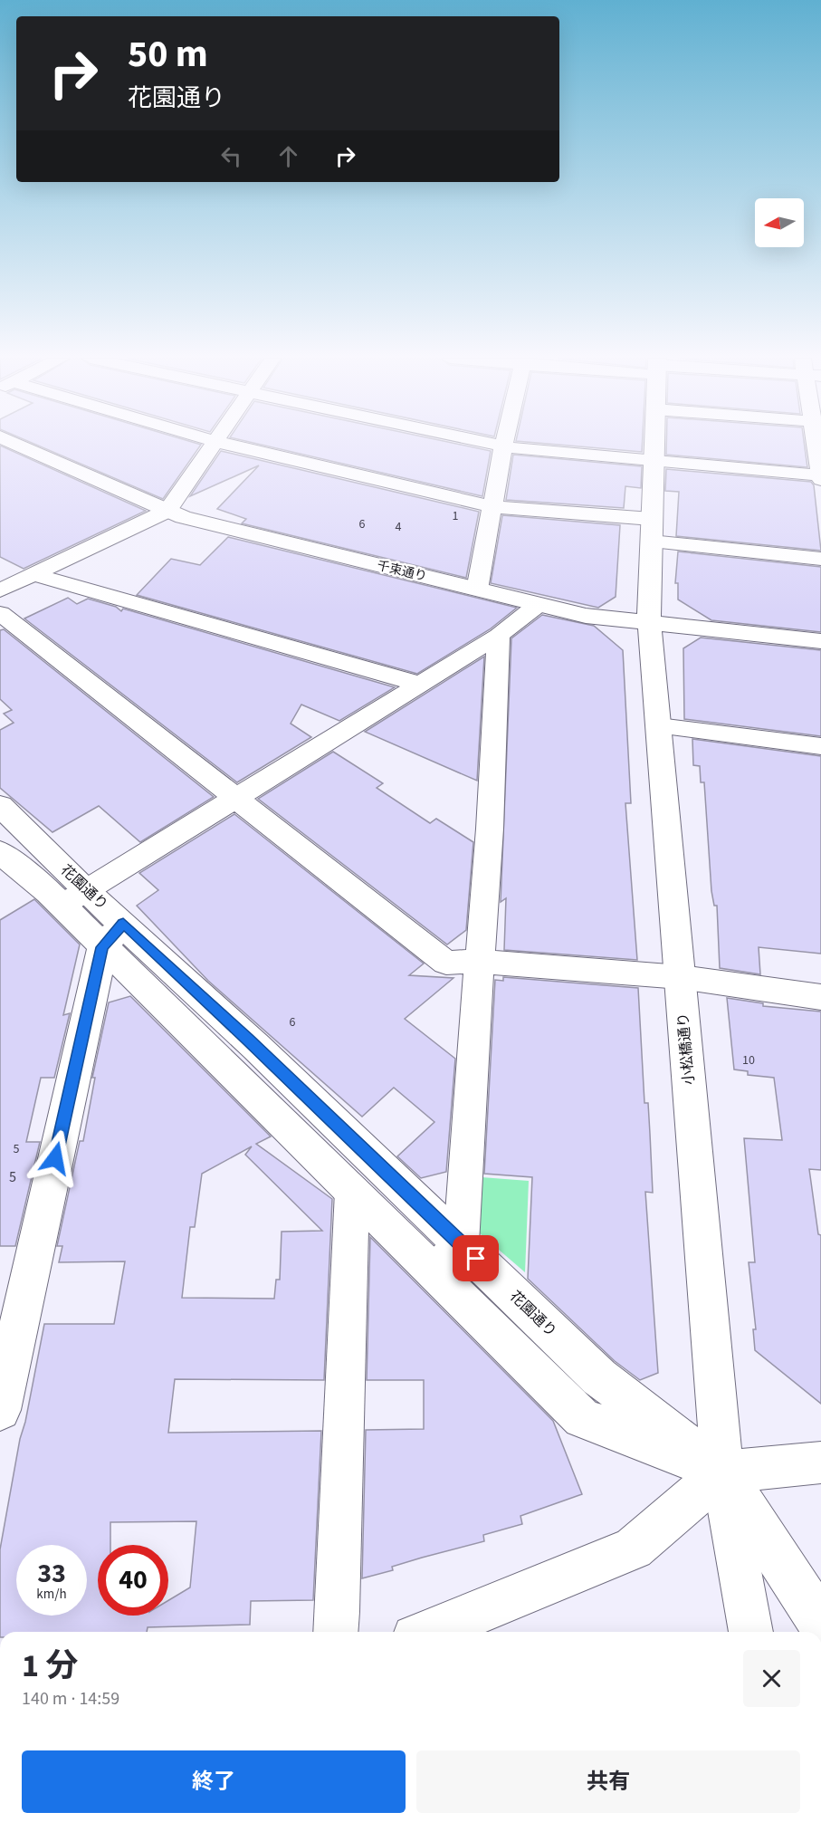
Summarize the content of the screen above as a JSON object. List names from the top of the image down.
{
  "streets": {
    "street": ["千束通り", "花園通り", "小松橋通り"]
  },
  "crossings": [
    ["千束通り", "小松橋通り"],
    ["花園通り", "小松橋通り"]
  ],
  "house_numbers": [
    "1",
    "6",
    "4",
    "6",
    "10",
    "5",
    "5"
  ],
  "north": "left",
  "page": {
    "turn": ["50 m", "花園通り"],
    "speed": "33 km/h",
    "limit": "40",
    "heading": ["1 分", "140 m · 14:59"],
    "buttons": ["終了", "共有"]
  }
}
